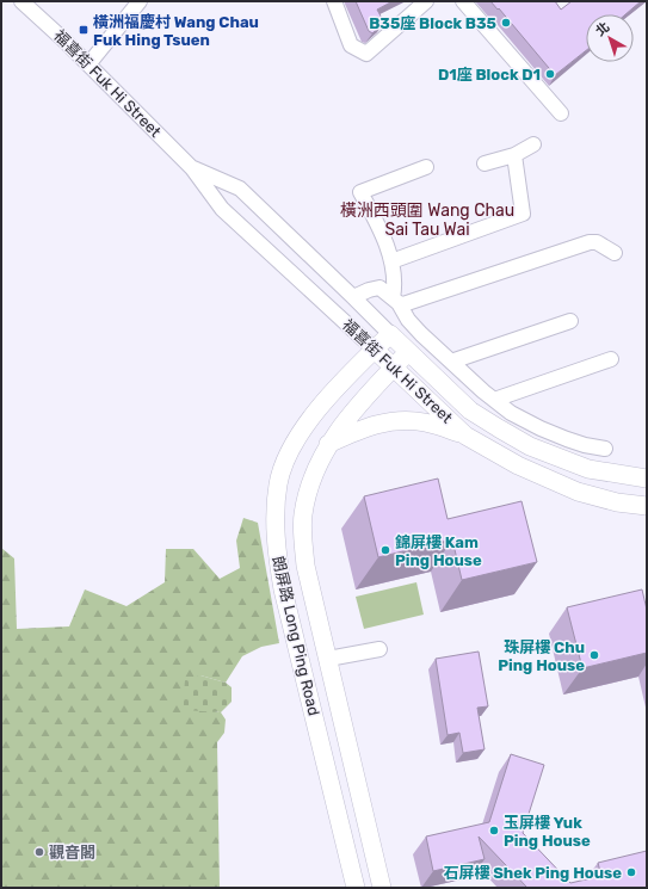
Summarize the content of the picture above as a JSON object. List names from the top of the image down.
{
  "streets": {
    "main road": ["福喜街 Fuk Hi Street", "朗屏路 Long Ping Road"]
  },
  "crossings": [
    ["福喜街 Fuk Hi Street", "朗屏路 Long Ping Road"]
  ],
  "districts": ["橫洲西頭圍 Wang Chau Sai Tau Wai"],
  "places": {
    "other": [
      "B35座 Block B35",
      "D1座 Block D1",
      "錦屏樓 Kam Ping House",
      "珠屏樓 Chu Ping House",
      "玉屏樓 Yuk Ping House",
      "觀音閣",
      "石屏樓 Shek Ping House"
    ],
    "transit": ["橫洲福慶村 Wang Chau Fuk Hing Tsuen"]
  },
  "north": "top left"
}
